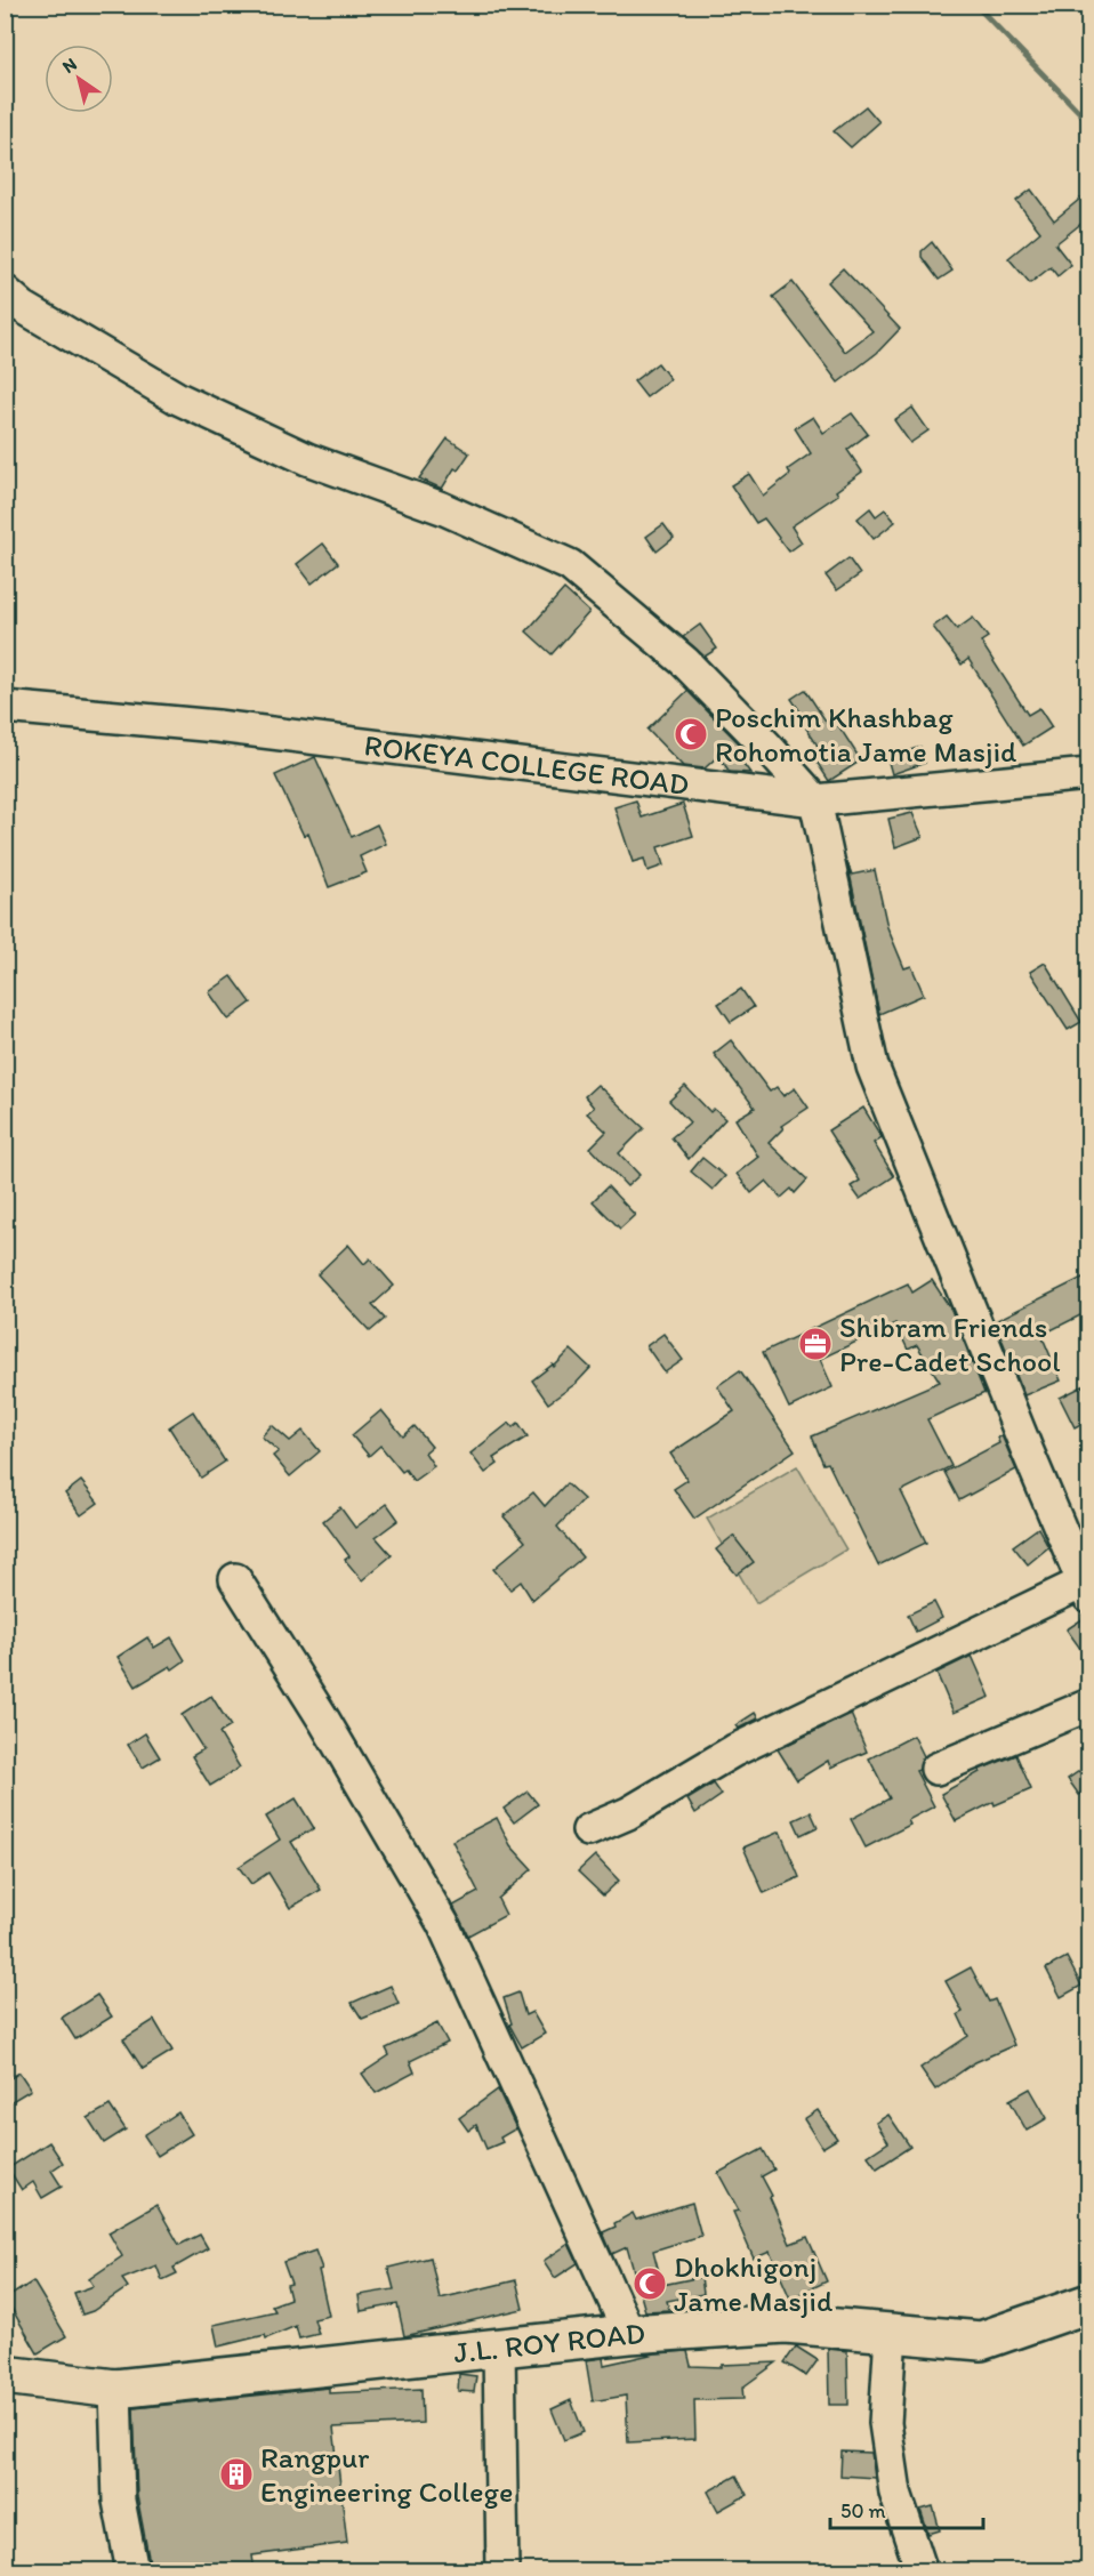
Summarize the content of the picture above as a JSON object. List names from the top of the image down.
{
  "streets": {
    "main road": ["J.L. ROY ROAD"],
    "street": ["ROKEYA COLLEGE ROAD"]
  },
  "places": {
    "mosque": ["Poschim Khashbag Rohomotia Jame Masjid", "Dhokhigonj Jame Masjid"],
    "office": ["Shibram Friends Pre-Cadet School"],
    "building": ["Rangpur Engineering College"]
  },
  "scale_bar": "50 m",
  "north": "top left"
}
